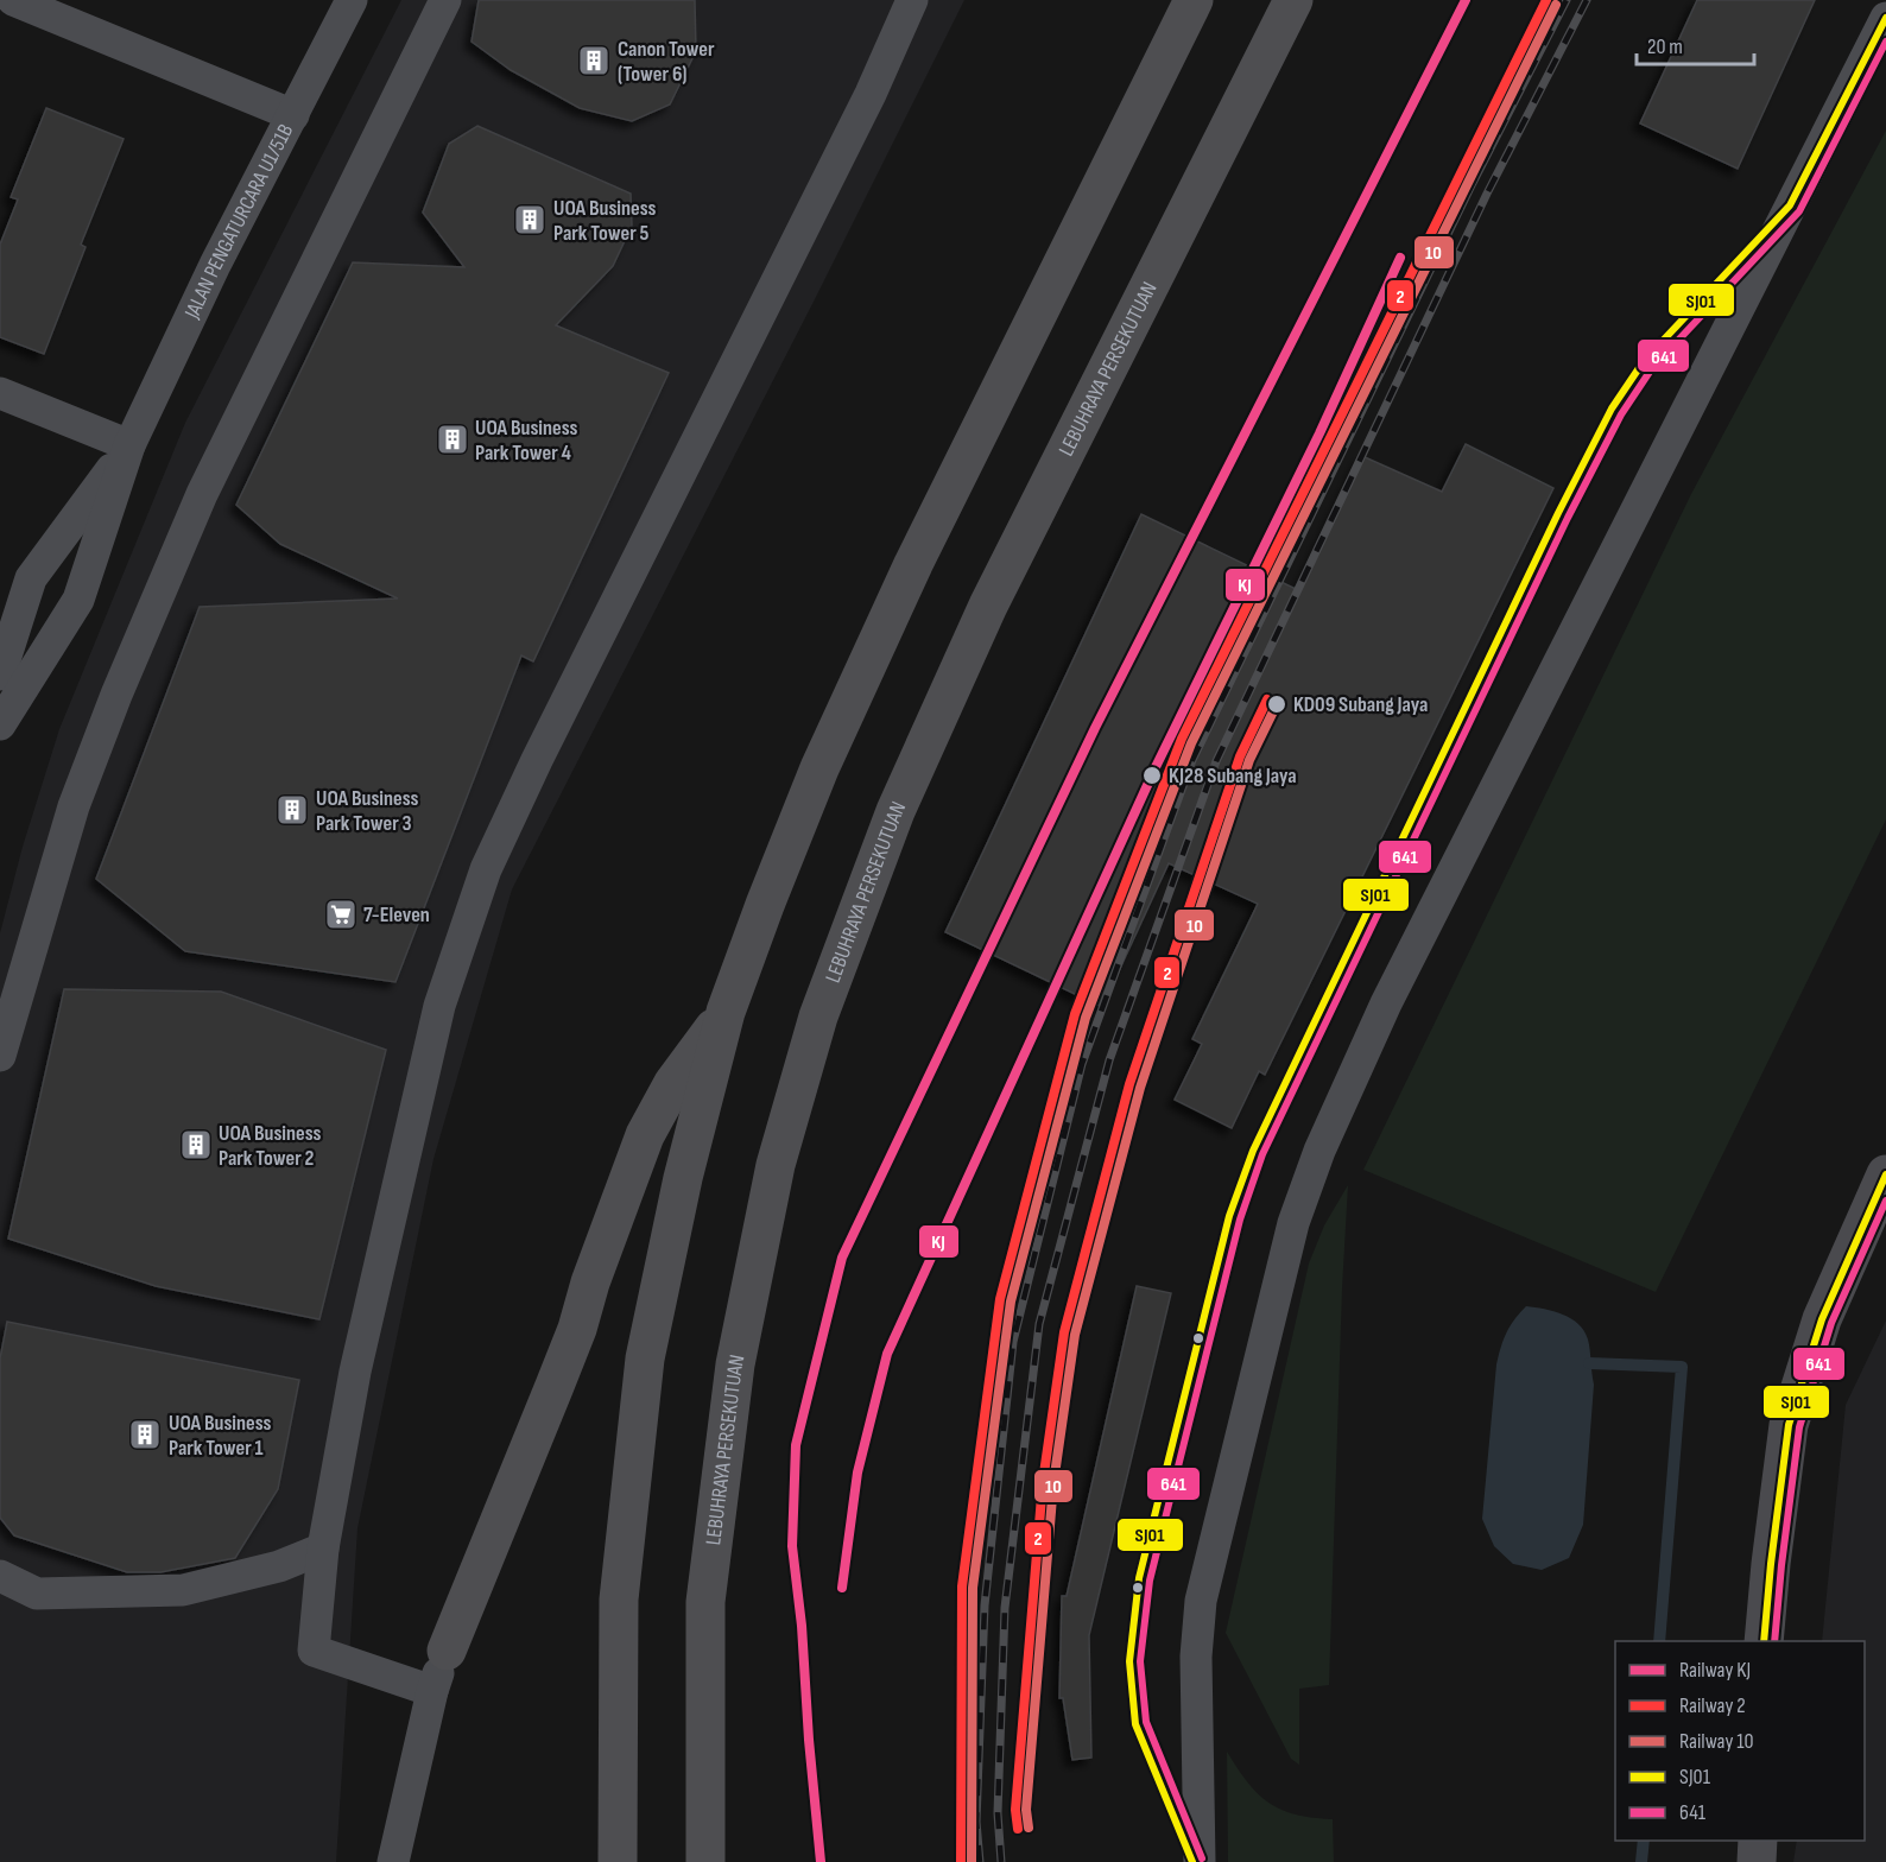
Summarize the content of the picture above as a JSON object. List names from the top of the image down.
{
  "streets": {
    "highway": ["LEBUHRAYA PERSEKUTUAN"],
    "street": ["JALAN PENGATURCARA U1/51B"]
  },
  "places": {
    "building": [
      "Canon Tower (Tower 6)",
      "UOA Business Park Tower 5",
      "UOA Business Park Tower 4",
      "UOA Business Park Tower 3",
      "UOA Business Park Tower 2",
      "UOA Business Park Tower 1"
    ],
    "other": ["KD09 Subang Jaya", "KJ28 Subang Jaya"],
    "supermarket": ["7-Eleven"]
  },
  "lines": [
    "rail line KJ",
    "rail line 2",
    "rail line 10",
    "transit line SJ01",
    "transit line 641"
  ],
  "legend": [
    "Railway KJ",
    "Railway 2",
    "Railway 10",
    "SJ01",
    "641"
  ],
  "scale_bar": "20 m"
}
